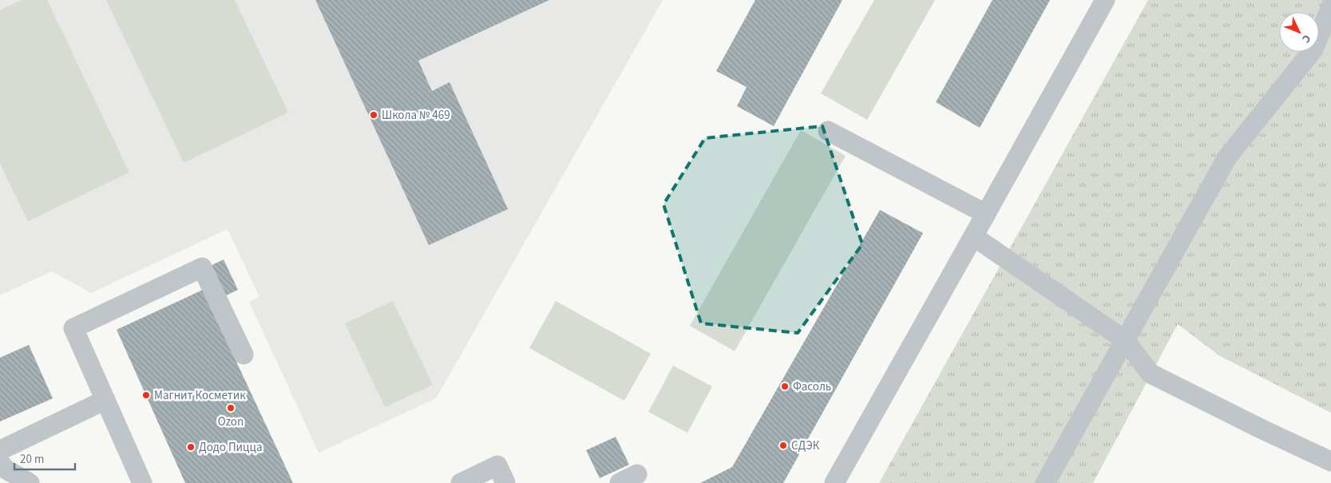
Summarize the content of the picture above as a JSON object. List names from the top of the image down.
{
  "places": [
    "Школа № 469",
    "Фасоль",
    "Магнит Косметик",
    "Ozon",
    "СДЭК",
    "Додо Пицца"
  ],
  "scale_bar": "20 m",
  "north": "bottom right"
}
